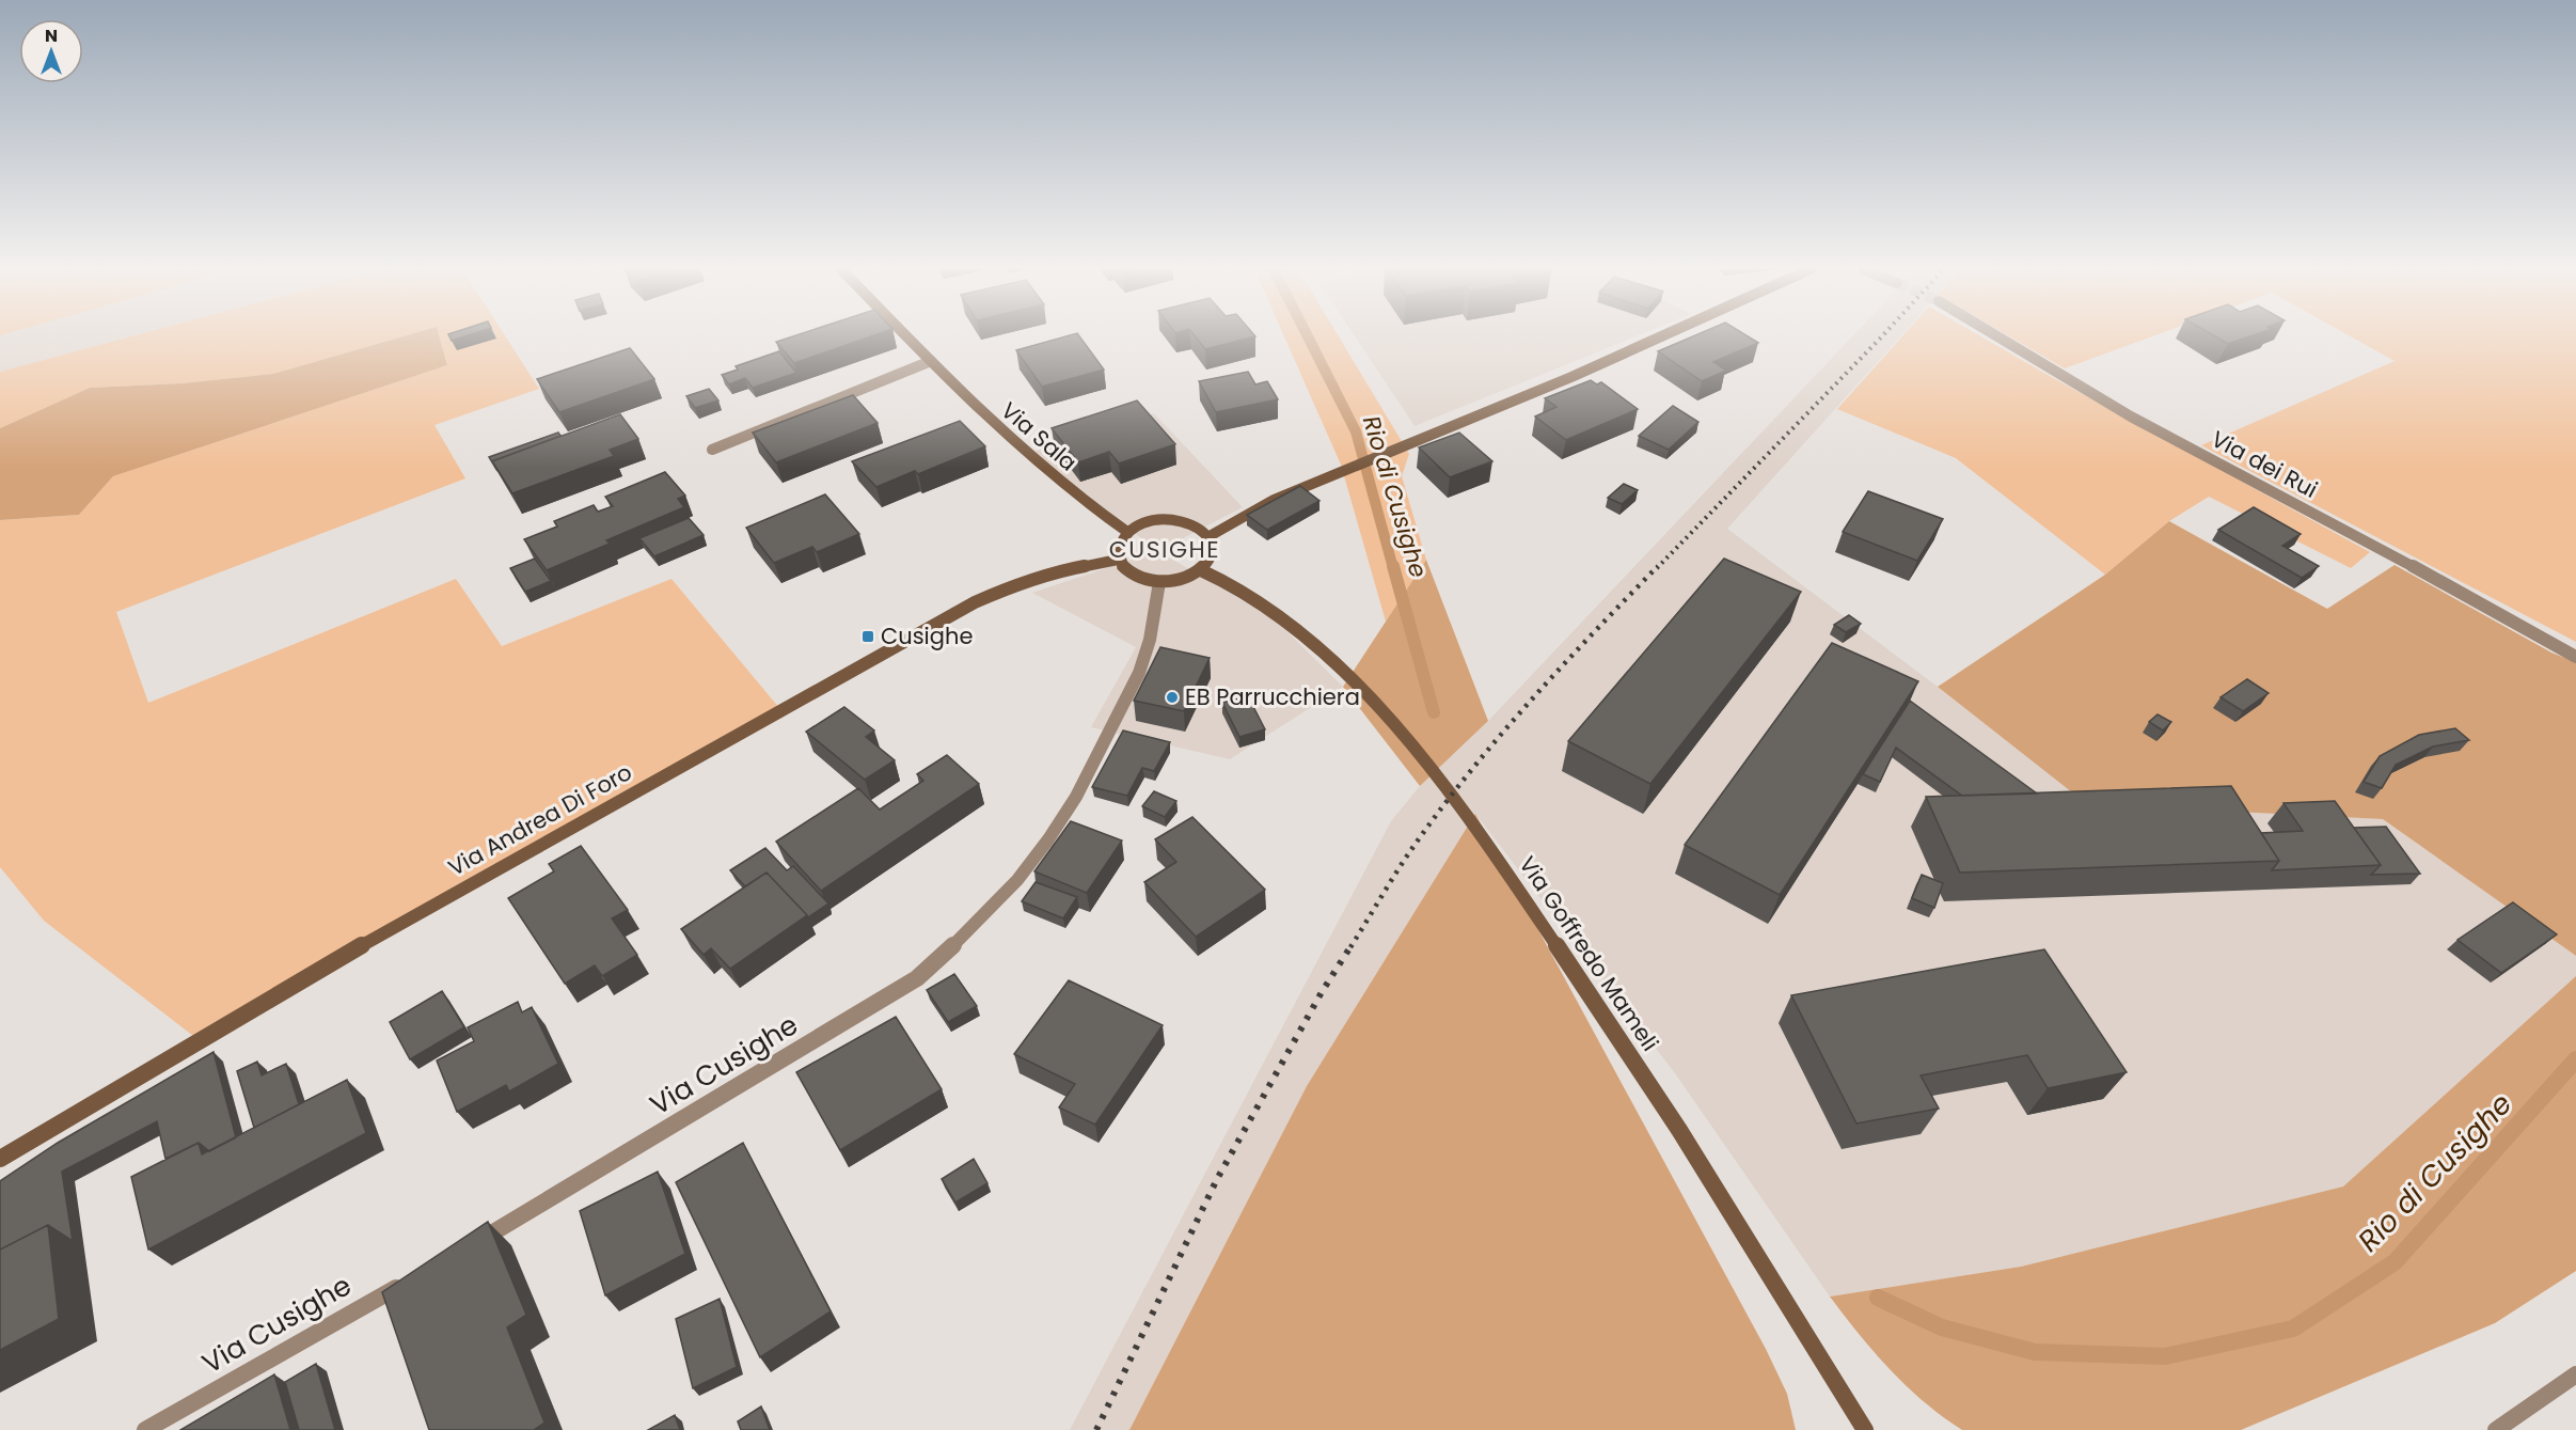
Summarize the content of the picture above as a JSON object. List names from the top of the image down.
{
  "streets": {
    "street": [
      "Via Sala",
      "Via dei Rui",
      "Via Andrea Di Foro",
      "Via Goffredo Mameli",
      "Via Cusighe"
    ]
  },
  "crossings": [
    ["Via Sala", "Via Andrea Di Foro"],
    ["Via Sala", "Via Goffredo Mameli"],
    ["Via Sala", "Via Cusighe"],
    ["Via Andrea Di Foro", "Via Goffredo Mameli"],
    ["Via Andrea Di Foro", "Via Cusighe"],
    ["Via Goffredo Mameli", "Via Cusighe"]
  ],
  "districts": ["CUSIGHE"],
  "water": ["Rio di Cusighe"],
  "places": {
    "transit": ["Cusighe"],
    "other": ["EB Parrucchiera"]
  },
  "north": "top"
}
